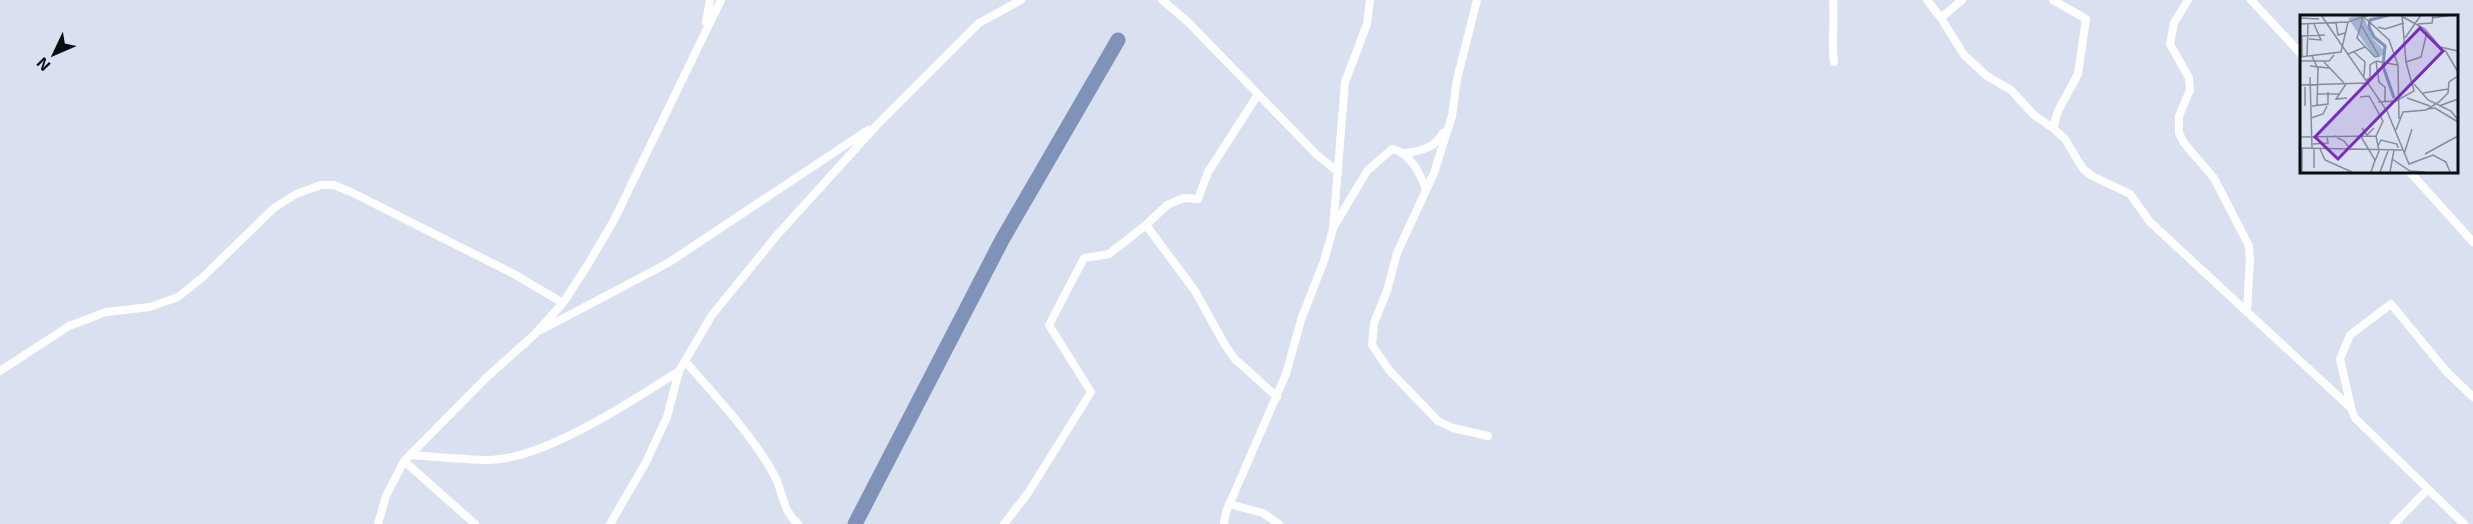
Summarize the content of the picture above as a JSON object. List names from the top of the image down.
{
  "north": "bottom left"
}
